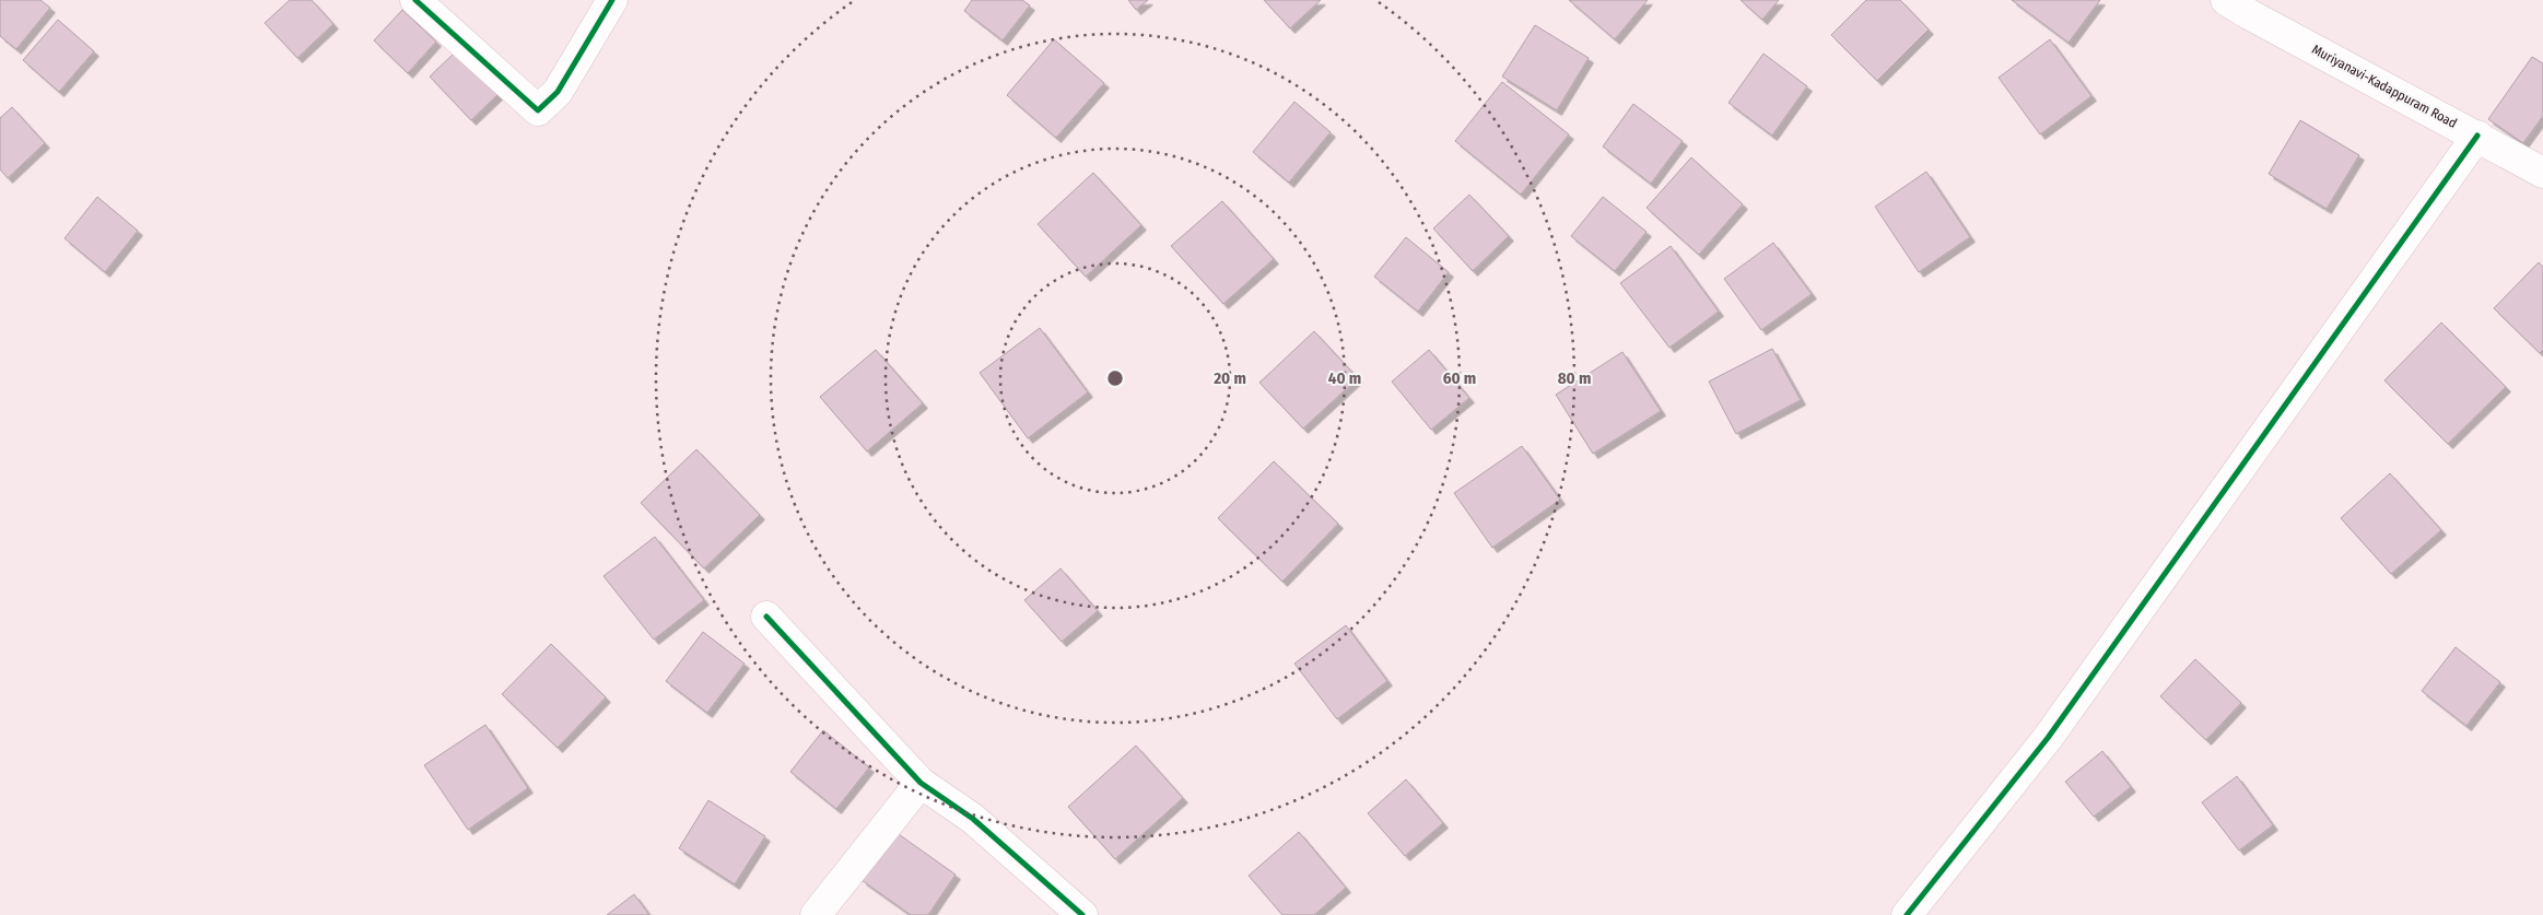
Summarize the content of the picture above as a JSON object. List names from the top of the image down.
{
  "streets": {
    "street": ["Muriyanavi-Kadappuram Road"]
  },
  "rings": [
    "20 m",
    "40 m",
    "60 m",
    "80 m"
  ]
}
